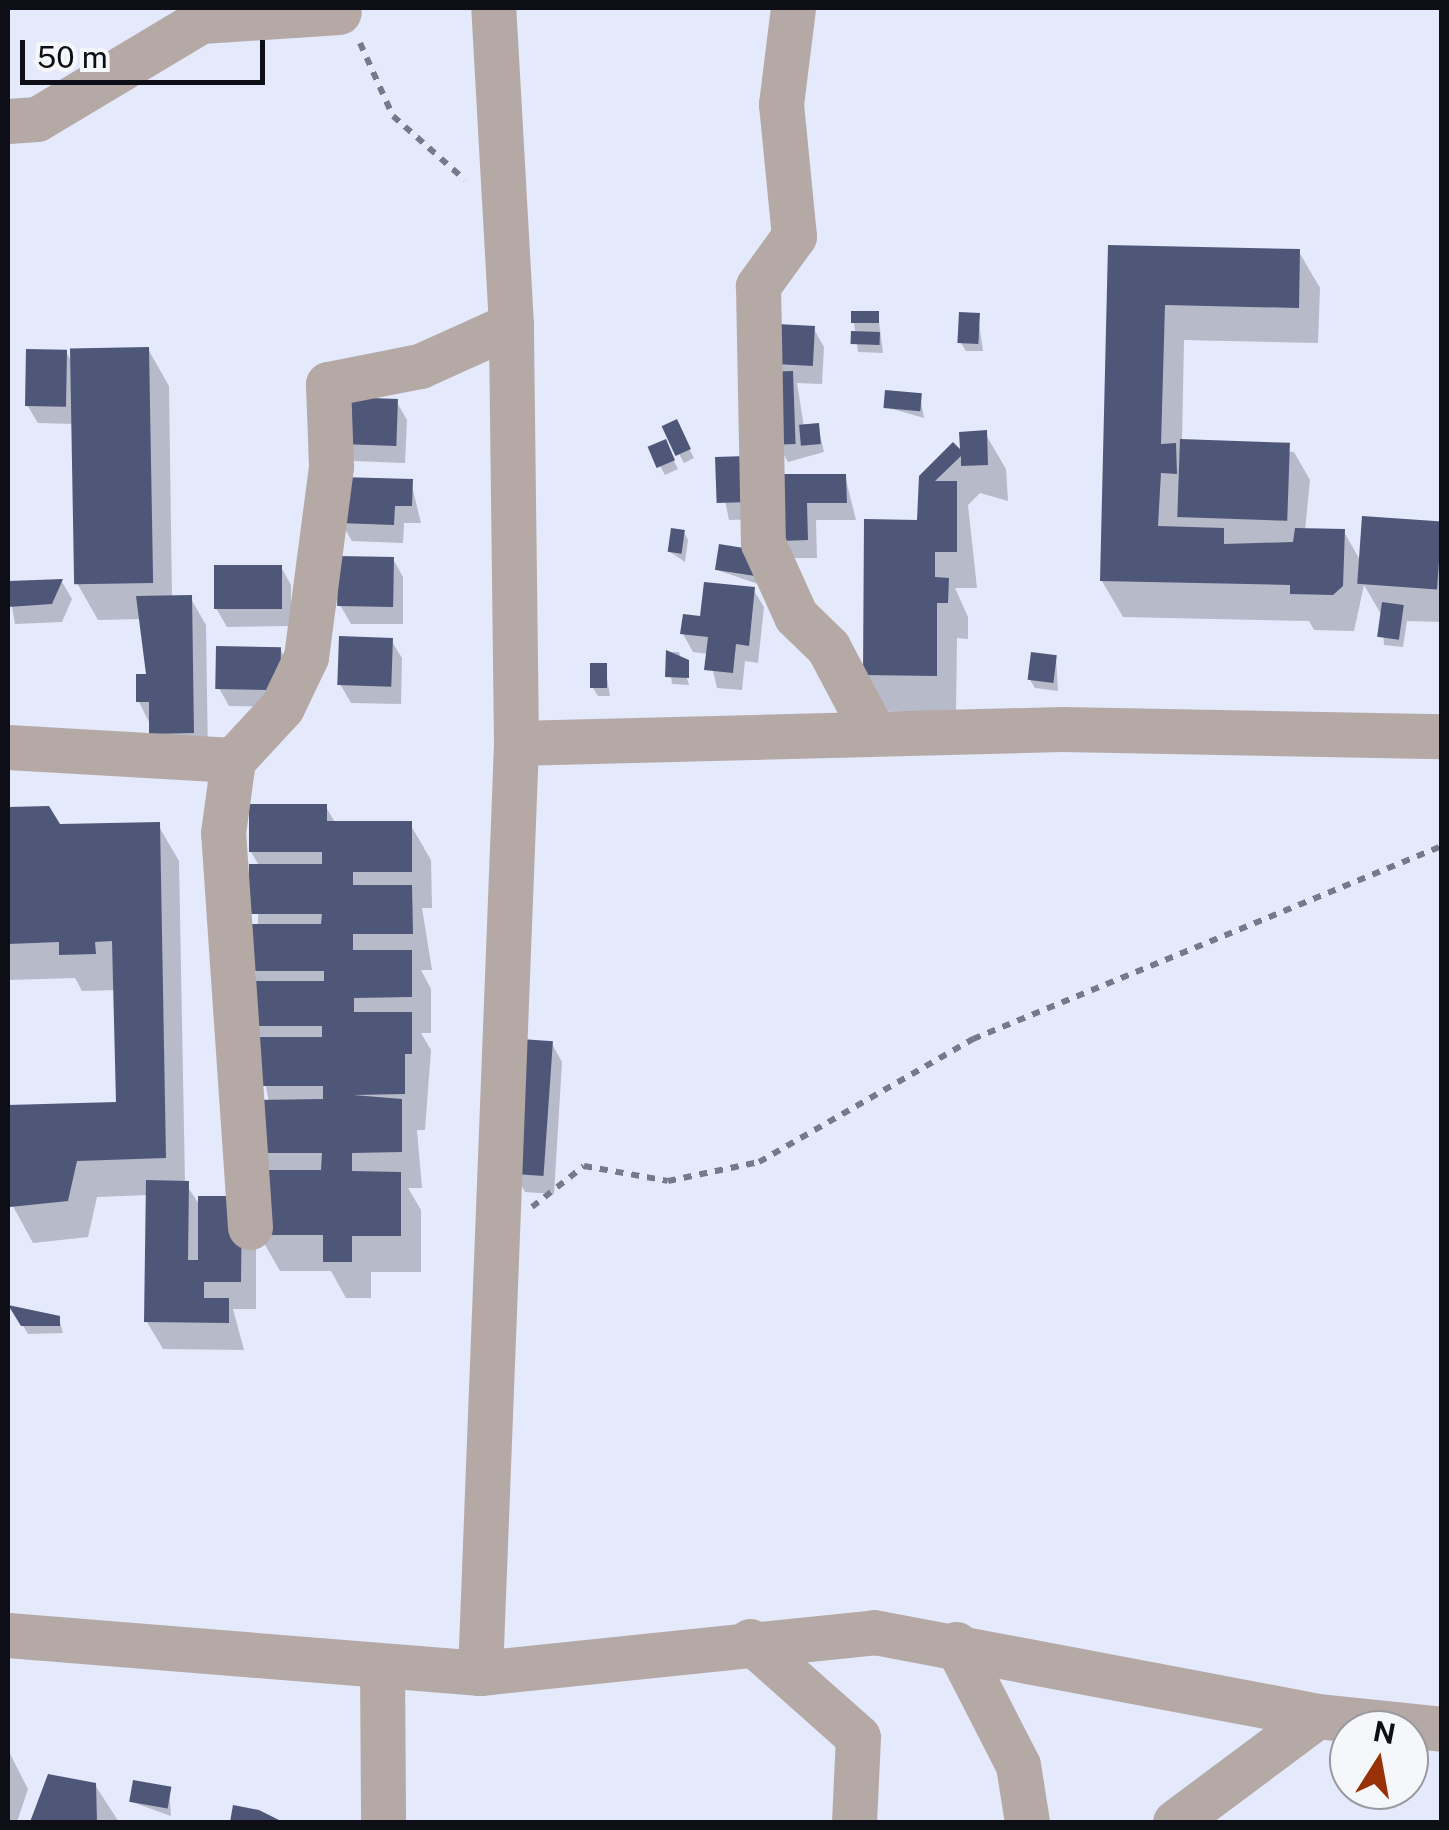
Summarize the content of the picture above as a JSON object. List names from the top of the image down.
{
  "scale_bar": "50 m",
  "north": "top"
}
